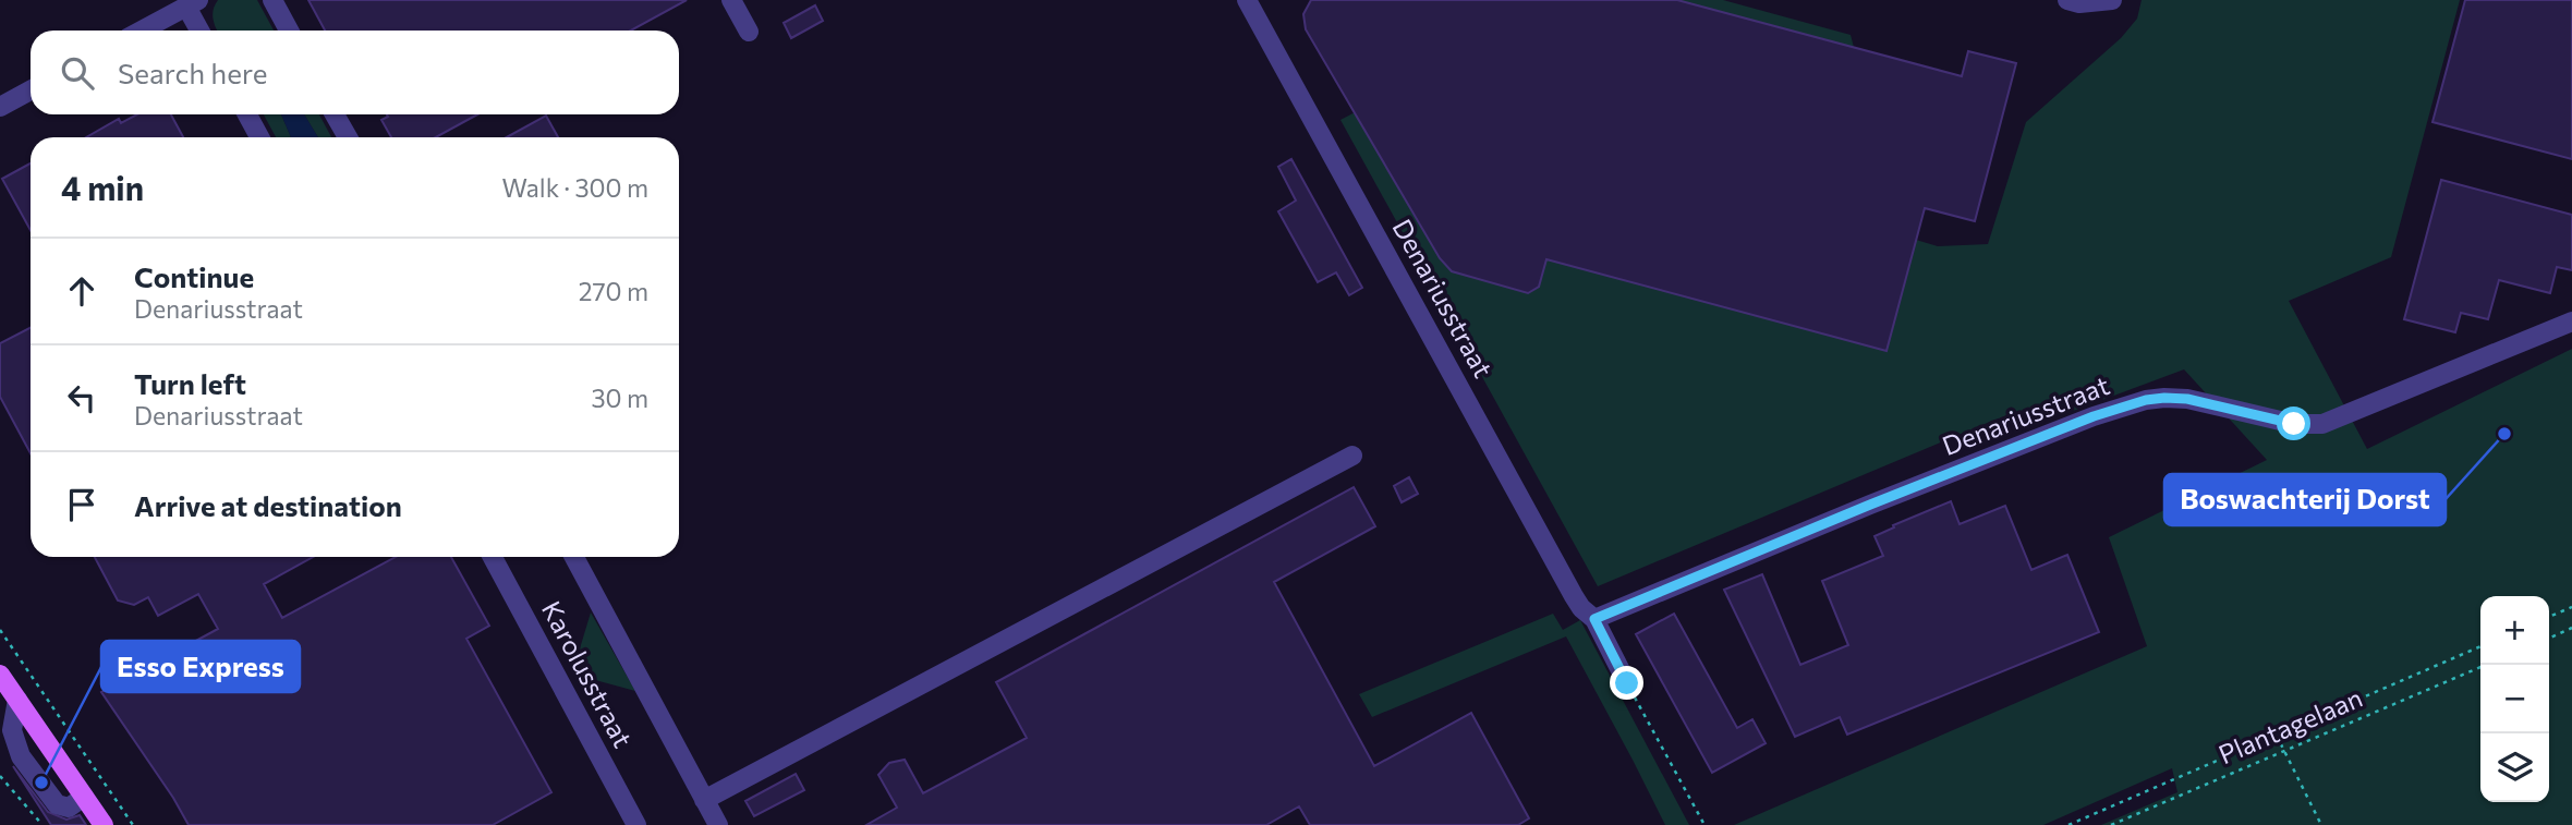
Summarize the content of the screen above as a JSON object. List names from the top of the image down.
{
  "streets": {
    "street": ["Denariusstraat", "Karolusstraat"],
    "path": ["Plantagelaan"]
  },
  "places": ["Boswachterij Dorst", "Esso Express"],
  "page": {
    "search": "Search here",
    "heading": ["4 min", "Walk · 300 m"],
    "list": [
      ["Continue", "Denariusstraat", "270 m"],
      ["Turn left", "Denariusstraat", "30 m"],
      "Arrive at destination"
    ],
    "map_buttons": ["+", "−"]
  }
}
